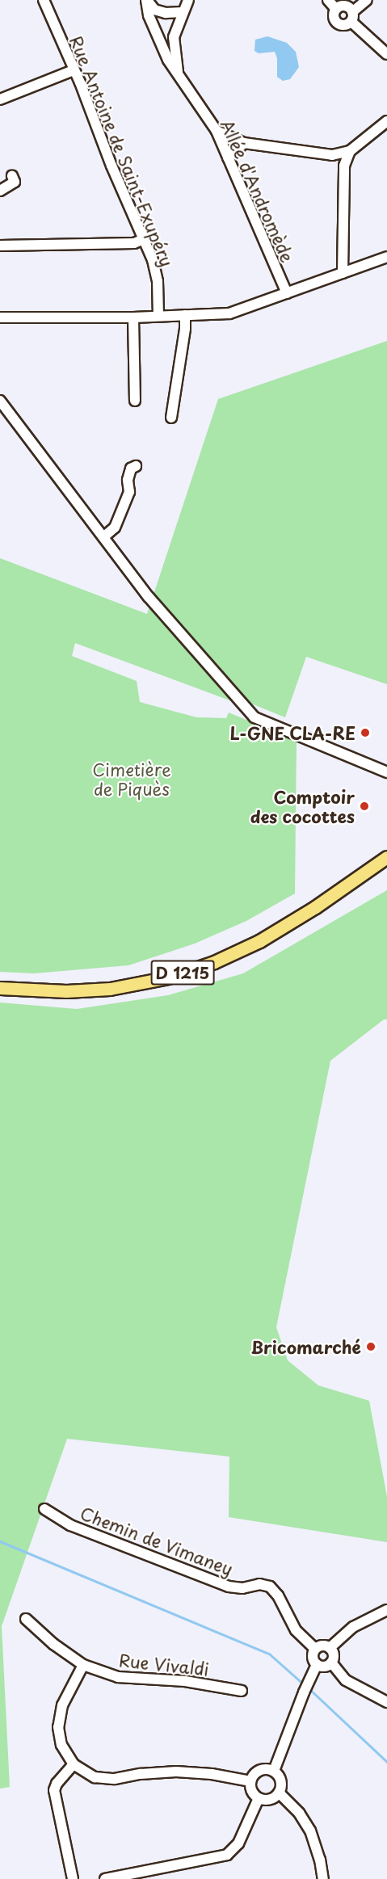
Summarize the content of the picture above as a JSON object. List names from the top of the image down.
{
  "streets": {
    "main road": ["D 1215"],
    "street": [
      "Rue Antoine de Saint-Exupéry",
      "Allée d'Andromède",
      "Chemin de Vimaney",
      "Rue Vivaldi"
    ]
  },
  "parks": ["Cimetière de Piquès"],
  "places": ["L-GNE CLA-RE", "Comptoir des cocottes", "Bricomarché"]
}
